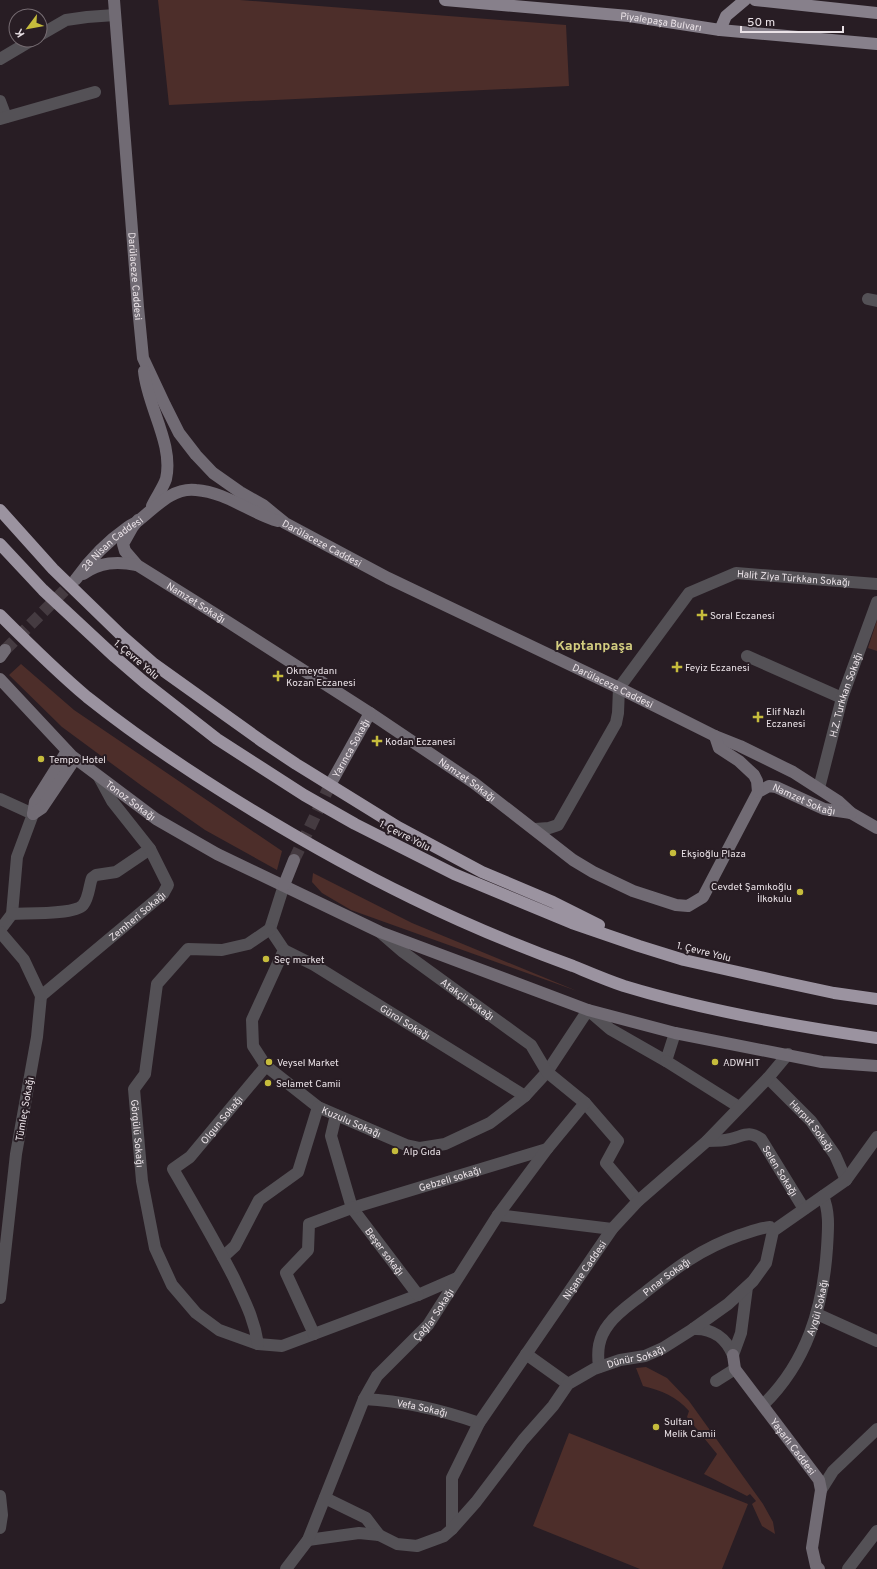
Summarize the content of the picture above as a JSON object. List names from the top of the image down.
{
  "streets": {
    "highway": ["1. Çevre Yolu"],
    "main road": [
      "Piyalepaşa Bulvarı",
      "Darülaceze Caddesi",
      "28 Nisan Caddesi",
      "Namzet Sokağı",
      "Yarınca Sokağı",
      "Tonoz Sokağı",
      "Yaşarlı Caddesi"
    ],
    "street": [
      "Halit Ziya Türkkan Sokağı",
      "H.Z. Turkkan Sokağı",
      "Zemheri Sokağı",
      "Atakçil Sokağı",
      "Gürol Sokağı",
      "Tümleç Sokağı",
      "Olgun Sokağı",
      "Kuzulu Sokağı",
      "Harput Sokağı",
      "Görgülü Sokağı",
      "Selen Sokağı",
      "Gebzeli sokağı",
      "Beşer sokağı",
      "Nişane Caddesi",
      "Pınar Sokağı",
      "Aygül Sokağı",
      "Çağlar Sokağı",
      "Dünür Sokağı",
      "Vefa Sokağı"
    ]
  },
  "crossings": [
    ["Darülaceze Caddesi", "Halit Ziya Türkkan Sokağı"],
    ["Darülaceze Caddesi", "Namzet Sokağı"],
    ["Darülaceze Caddesi", "H.Z. Turkkan Sokağı"],
    ["28 Nisan Caddesi", "Namzet Sokağı"],
    ["Namzet Sokağı", "Yarınca Sokağı"],
    ["Tonoz Sokağı", "Zemheri Sokağı"],
    ["Tonoz Sokağı", "Atakçil Sokağı"],
    ["Tonoz Sokağı", "Kuzulu Sokağı"],
    ["Tonoz Sokağı", "Nişane Caddesi"],
    ["Zemheri Sokağı", "Tümleç Sokağı"],
    ["Atakçil Sokağı", "Kuzulu Sokağı"],
    ["Atakçil Sokağı", "Nişane Caddesi"],
    ["Atakçil Sokağı", "Çağlar Sokağı"],
    ["Gürol Sokağı", "Kuzulu Sokağı"],
    ["Olgun Sokağı", "Kuzulu Sokağı"],
    ["Kuzulu Sokağı", "Beşer sokağı"],
    ["Harput Sokağı", "Nişane Caddesi"],
    ["Selen Sokağı", "Nişane Caddesi"],
    ["Gebzeli sokağı", "Beşer sokağı"],
    ["Gebzeli sokağı", "Çağlar Sokağı"],
    ["Nişane Caddesi", "Dünür Sokağı"],
    ["Nişane Caddesi", "Vefa Sokağı"],
    ["Pınar Sokağı", "Dünür Sokağı"],
    ["Aygül Sokağı", "Yaşarlı Caddesi"],
    ["Çağlar Sokağı", "Dünür Sokağı"],
    ["Çağlar Sokağı", "Vefa Sokağı"]
  ],
  "districts": ["Kaptanpaşa"],
  "places": {
    "health": [
      "Soral Eczanesi",
      "Feyiz Eczanesi",
      "Okmeydanı Kozan Eczanesi",
      "Elif Nazlı Eczanesi",
      "Kodan Eczanesi"
    ],
    "other": [
      "Tempo Hotel",
      "Ekşioğlu Plaza",
      "Cevdet Şamıkoğlu İlkokulu",
      "Seç market",
      "Veysel Market",
      "ADWHIT",
      "Selamet Camii",
      "Alp Gıda",
      "Sultan Melik Camii"
    ]
  },
  "scale_bar": "50 m",
  "north": "bottom left"
}
